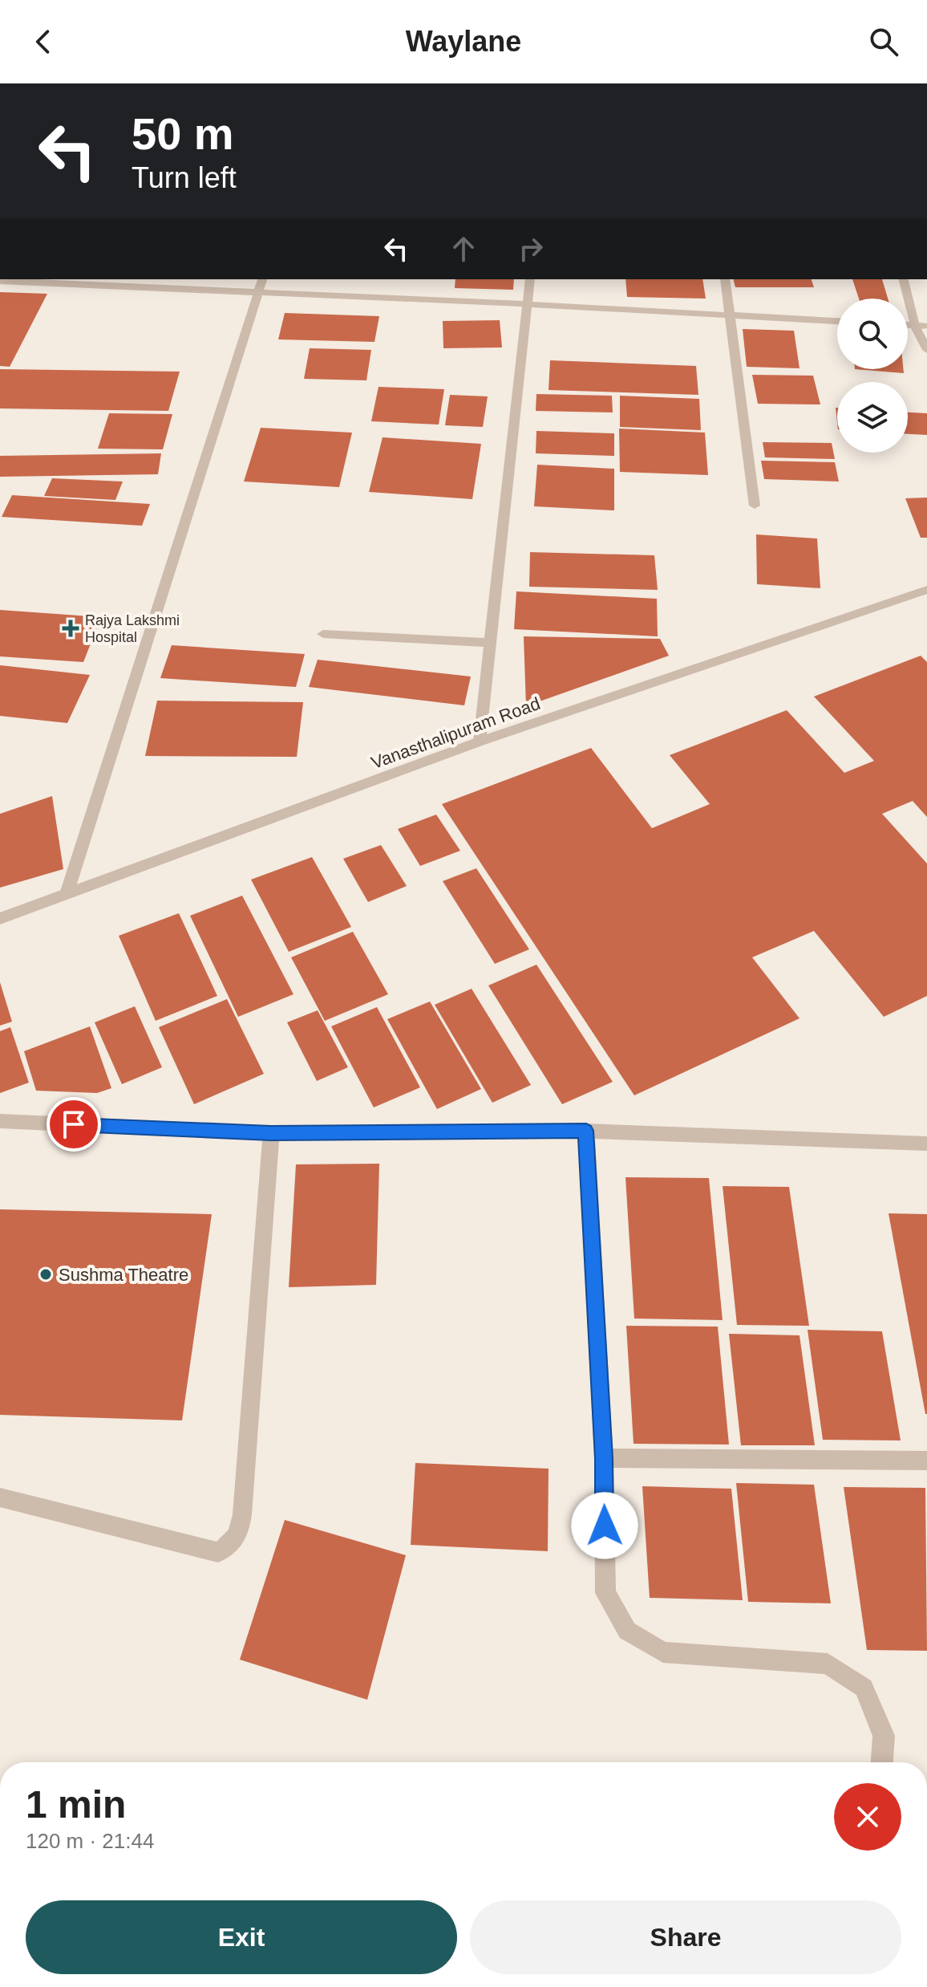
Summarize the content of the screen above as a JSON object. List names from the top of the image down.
{
  "streets": {
    "street": ["Vanasthalipuram Road"]
  },
  "places": {
    "health": ["Rajya Lakshmi Hospital"],
    "other": ["Sushma Theatre"]
  },
  "page": {
    "header": "Waylane",
    "turn": ["50 m", "Turn left"],
    "heading": ["1 min", "120 m · 21:44"],
    "buttons": ["Exit", "Share"]
  }
}
